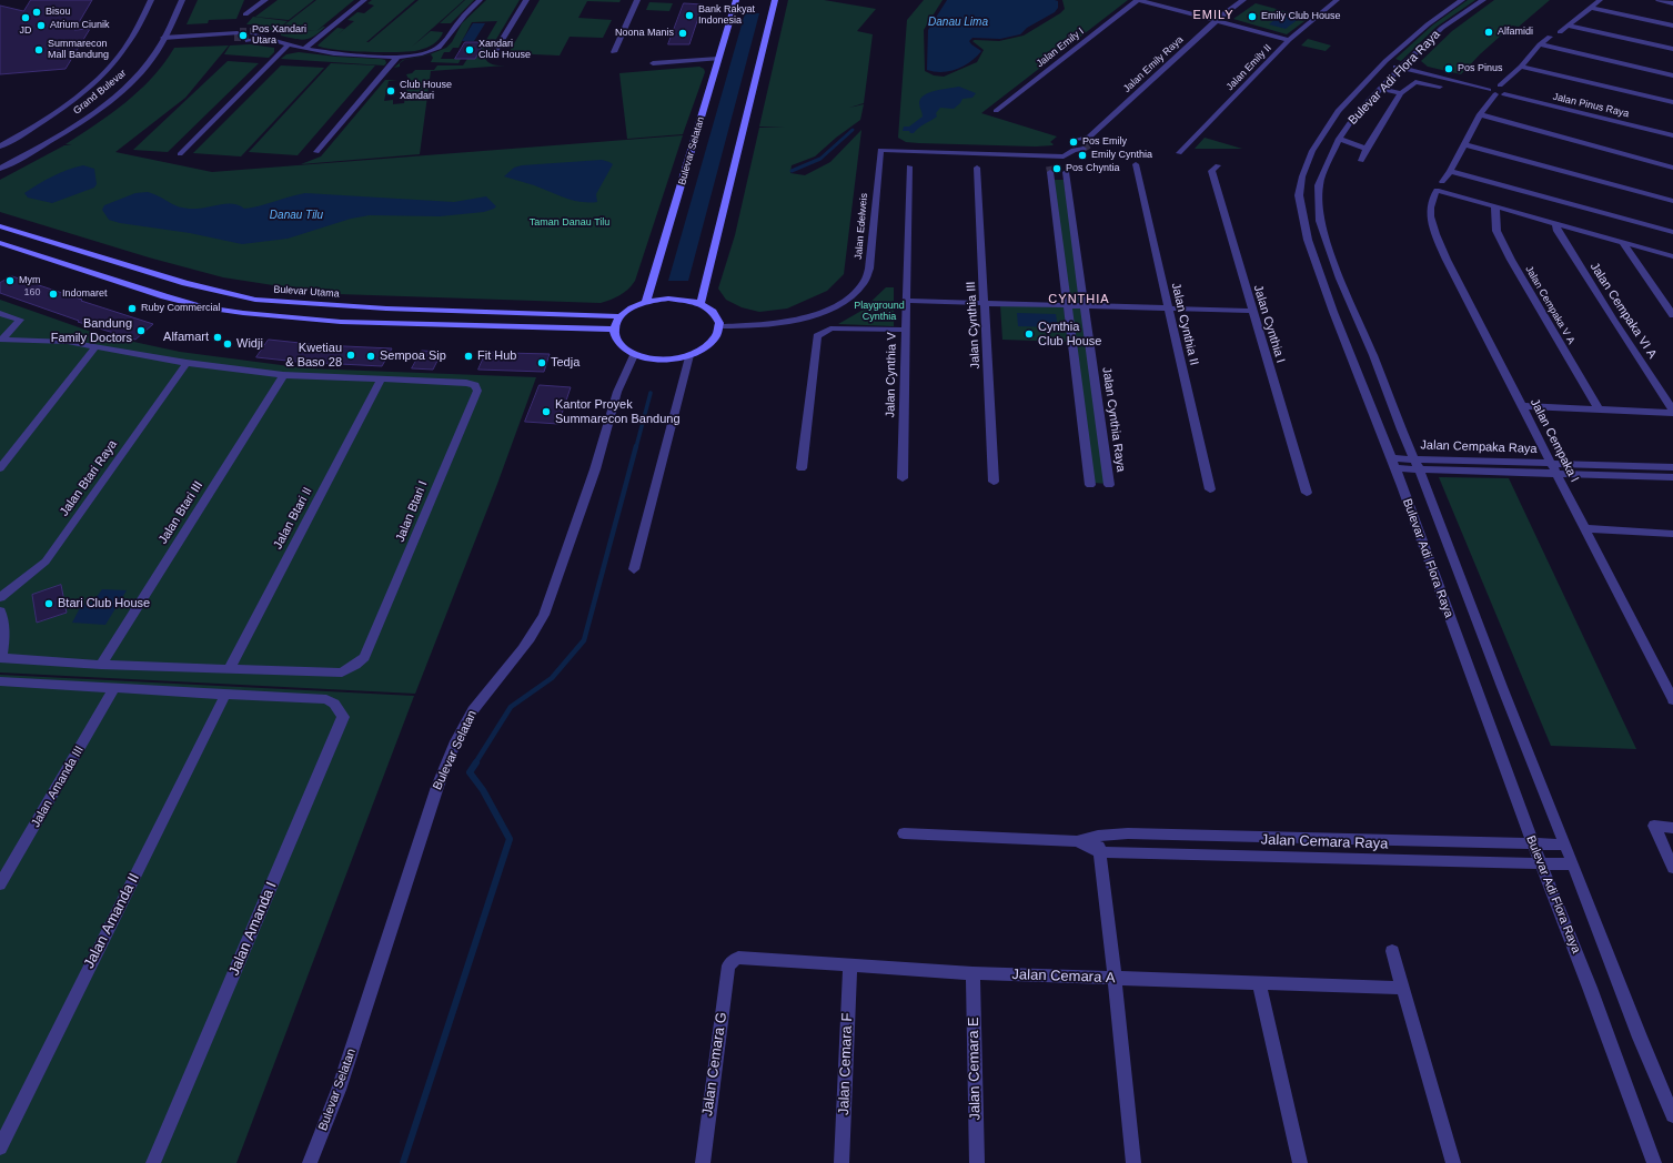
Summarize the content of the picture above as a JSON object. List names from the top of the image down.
{
  "streets": {
    "main road": ["Bulevar Selatan", "Bulevar Utama"],
    "street": [
      "Jalan Emily I",
      "Jalan Emily Raya",
      "Jalan Emily II",
      "Bulevar Adi Flora Raya",
      "Grand Bulevar",
      "Jalan Pinus Raya",
      "Jalan Edelweis",
      "Jalan Cempaka V A",
      "Jalan Cempaka VI A",
      "Jalan Cynthia II",
      "Jalan Cynthia I",
      "Jalan Cynthia III",
      "Jalan Cynthia V",
      "Jalan Cynthia Raya",
      "Jalan Cempaka I",
      "Jalan Cempaka Raya",
      "Jalan Btari Raya",
      "Jalan Btari I",
      "Jalan Btari III",
      "Jalan Btari II",
      "Jalan Amanda III",
      "Jalan Cemara Raya",
      "Jalan Amanda II",
      "Jalan Amanda I",
      "Jalan Cemara A",
      "Jalan Cemara G",
      "Jalan Cemara F",
      "Jalan Cemara E"
    ]
  },
  "crossings": [
    ["Bulevar Adi Flora Raya", "Jalan Pinus Raya"],
    ["Bulevar Adi Flora Raya", "Jalan Cempaka Raya"],
    ["Bulevar Adi Flora Raya", "Jalan Cemara Raya"],
    ["Jalan Pinus Raya", "Jalan Cempaka I"],
    ["Bulevar Selatan", "Jalan Edelweis"],
    ["Bulevar Selatan", "Bulevar Utama"],
    ["Jalan Edelweis", "Bulevar Utama"],
    ["Jalan Cempaka I", "Jalan Cempaka Raya"],
    ["Jalan Btari I", "Jalan Btari II"],
    ["Jalan Amanda II", "Jalan Amanda I"],
    ["Jalan Cemara A", "Jalan Cemara G"],
    ["Jalan Cemara A", "Jalan Cemara F"],
    ["Jalan Cemara A", "Jalan Cemara E"]
  ],
  "districts": ["EMILY", "CYNTHIA"],
  "water": ["Danau Lima", "Danau Tilu"],
  "parks": ["Taman Danau Tilu", "Playground Cynthia"],
  "places": [
    "Bisou",
    "Bank Rakyat Indonesia",
    "Emily Club House",
    "JD",
    "Atrium Ciunik",
    "Alfamidi",
    "Noona Manis",
    "Pos Xandari Utara",
    "Summarecon Mall Bandung",
    "Xandari Club House",
    "Pos Pinus",
    "Club House Xandari",
    "Pos Emily",
    "Emily Cynthia",
    "Pos Chyntia",
    "Mym",
    "Indomaret",
    "Ruby Commercial",
    "Bandung Family Doctors",
    "Cynthia Club House",
    "Alfamart",
    "Widji",
    "Kwetiau & Baso 28",
    "Sempoa Sip",
    "Fit Hub",
    "Tedja",
    "Kantor Proyek Summarecon Bandung",
    "Btari Club House"
  ],
  "house_numbers": ["160"]
}
